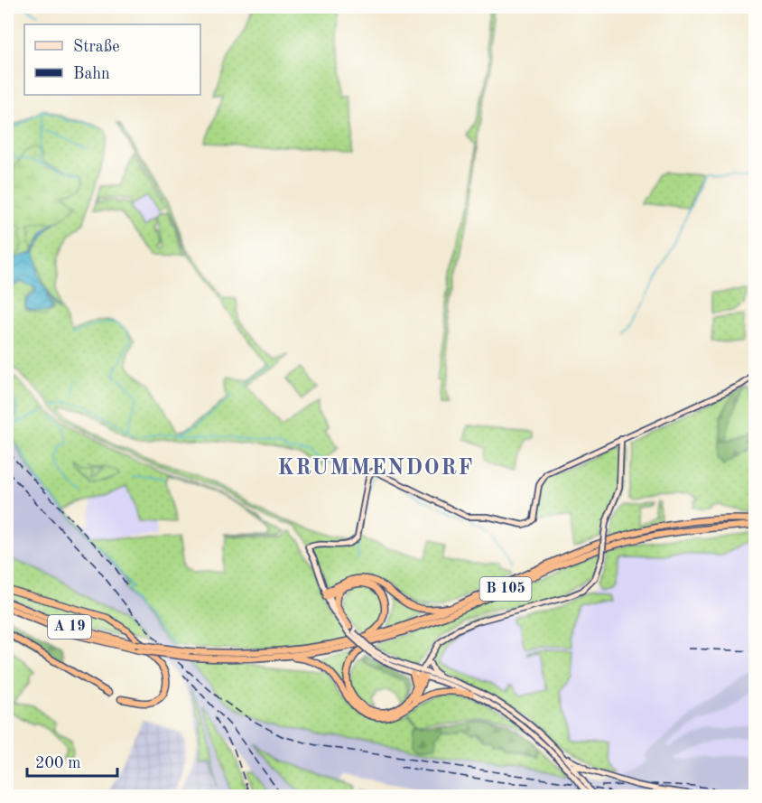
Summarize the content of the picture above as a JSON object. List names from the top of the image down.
{
  "streets": {
    "highway": ["B 105", "A 19"]
  },
  "crossings": [
    ["B 105", "A 19"]
  ],
  "districts": ["KRUMMENDORF"],
  "legend": ["Straße", "Bahn"],
  "scale_bar": "200 m"
}
